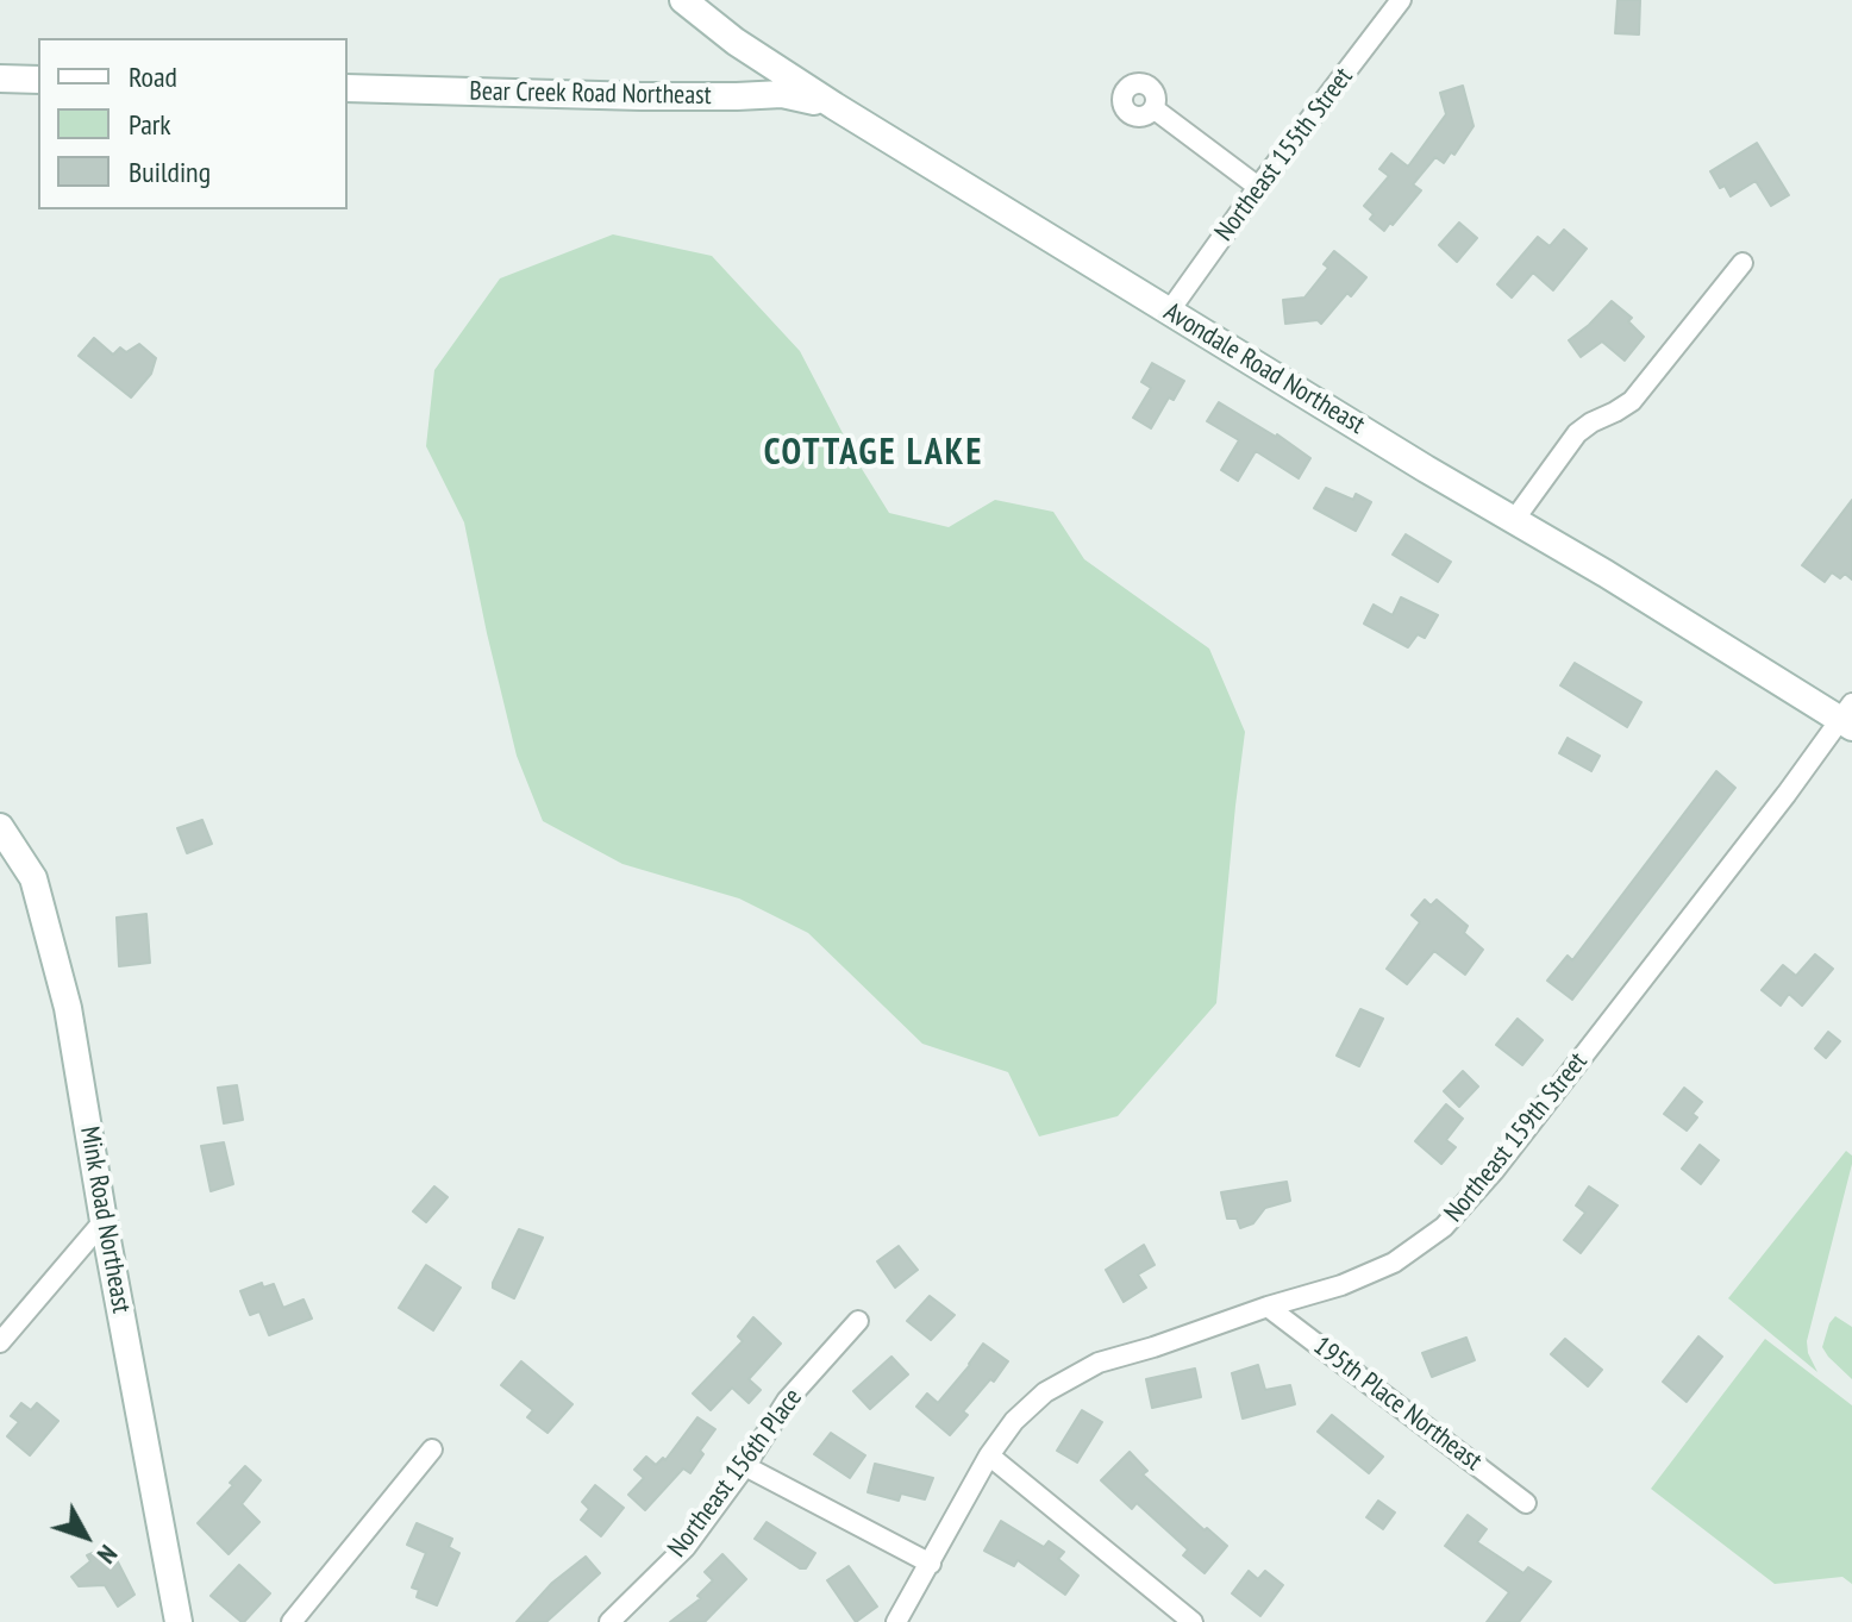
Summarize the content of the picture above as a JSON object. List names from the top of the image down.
{
  "streets": {
    "main road": ["Bear Creek Road Northeast", "Avondale Road Northeast", "Mink Road Northeast"],
    "street": [
      "Northeast 155th Street",
      "Northeast 159th Street",
      "195th Place Northeast",
      "Northeast 156th Place"
    ]
  },
  "crossings": [
    ["Bear Creek Road Northeast", "Avondale Road Northeast"],
    ["Northeast 155th Street", "Avondale Road Northeast"],
    ["Avondale Road Northeast", "Northeast 159th Street"],
    ["Northeast 159th Street", "195th Place Northeast"]
  ],
  "districts": ["COTTAGE LAKE"],
  "legend": ["Road", "Park", "Building"],
  "north": "bottom right"
}
